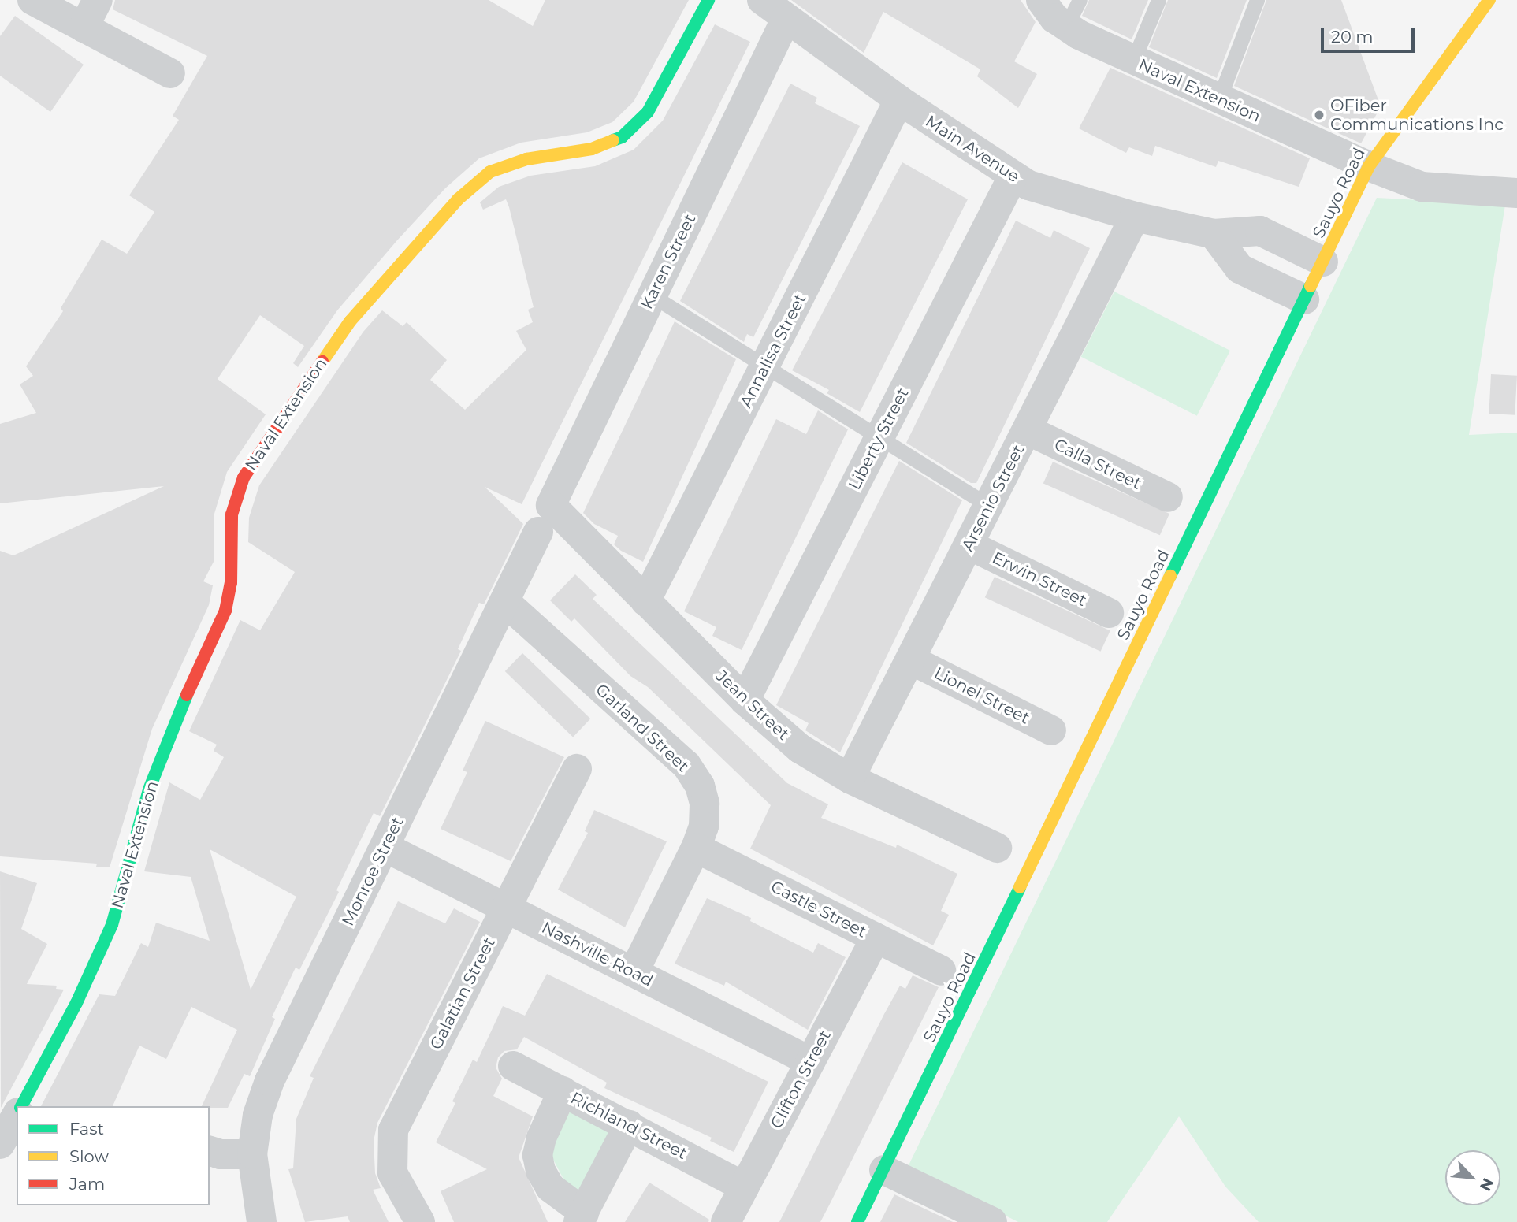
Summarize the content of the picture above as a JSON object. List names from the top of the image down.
{
  "streets": {
    "main road": ["Naval Extension", "Sauyo Road"],
    "street": [
      "Main Avenue",
      "Karen Street",
      "Annalisa Street",
      "Liberty Street",
      "Calla Street",
      "Arsenio Street",
      "Erwin Street",
      "Lionel Street",
      "Jean Street",
      "Garland Street",
      "Monroe Street",
      "Castle Street",
      "Nashville Road",
      "Galatian Street",
      "Clifton Street",
      "Richland Street"
    ]
  },
  "crossings": [
    ["Naval Extension", "Sauyo Road"],
    ["Main Avenue", "Sauyo Road"],
    ["Main Avenue", "Karen Street"],
    ["Main Avenue", "Annalisa Street"],
    ["Main Avenue", "Liberty Street"],
    ["Main Avenue", "Arsenio Street"],
    ["Karen Street", "Jean Street"],
    ["Annalisa Street", "Jean Street"],
    ["Liberty Street", "Jean Street"],
    ["Calla Street", "Arsenio Street"],
    ["Arsenio Street", "Erwin Street"],
    ["Arsenio Street", "Lionel Street"],
    ["Arsenio Street", "Jean Street"],
    ["Garland Street", "Monroe Street"],
    ["Garland Street", "Castle Street"],
    ["Garland Street", "Nashville Road"],
    ["Monroe Street", "Nashville Road"],
    ["Castle Street", "Clifton Street"],
    ["Nashville Road", "Galatian Street"],
    ["Nashville Road", "Clifton Street"],
    ["Clifton Street", "Richland Street"]
  ],
  "places": ["OFiber Communications Inc"],
  "legend": ["Fast", "Slow", "Jam"],
  "scale_bar": "20 m",
  "north": "bottom right"
}
